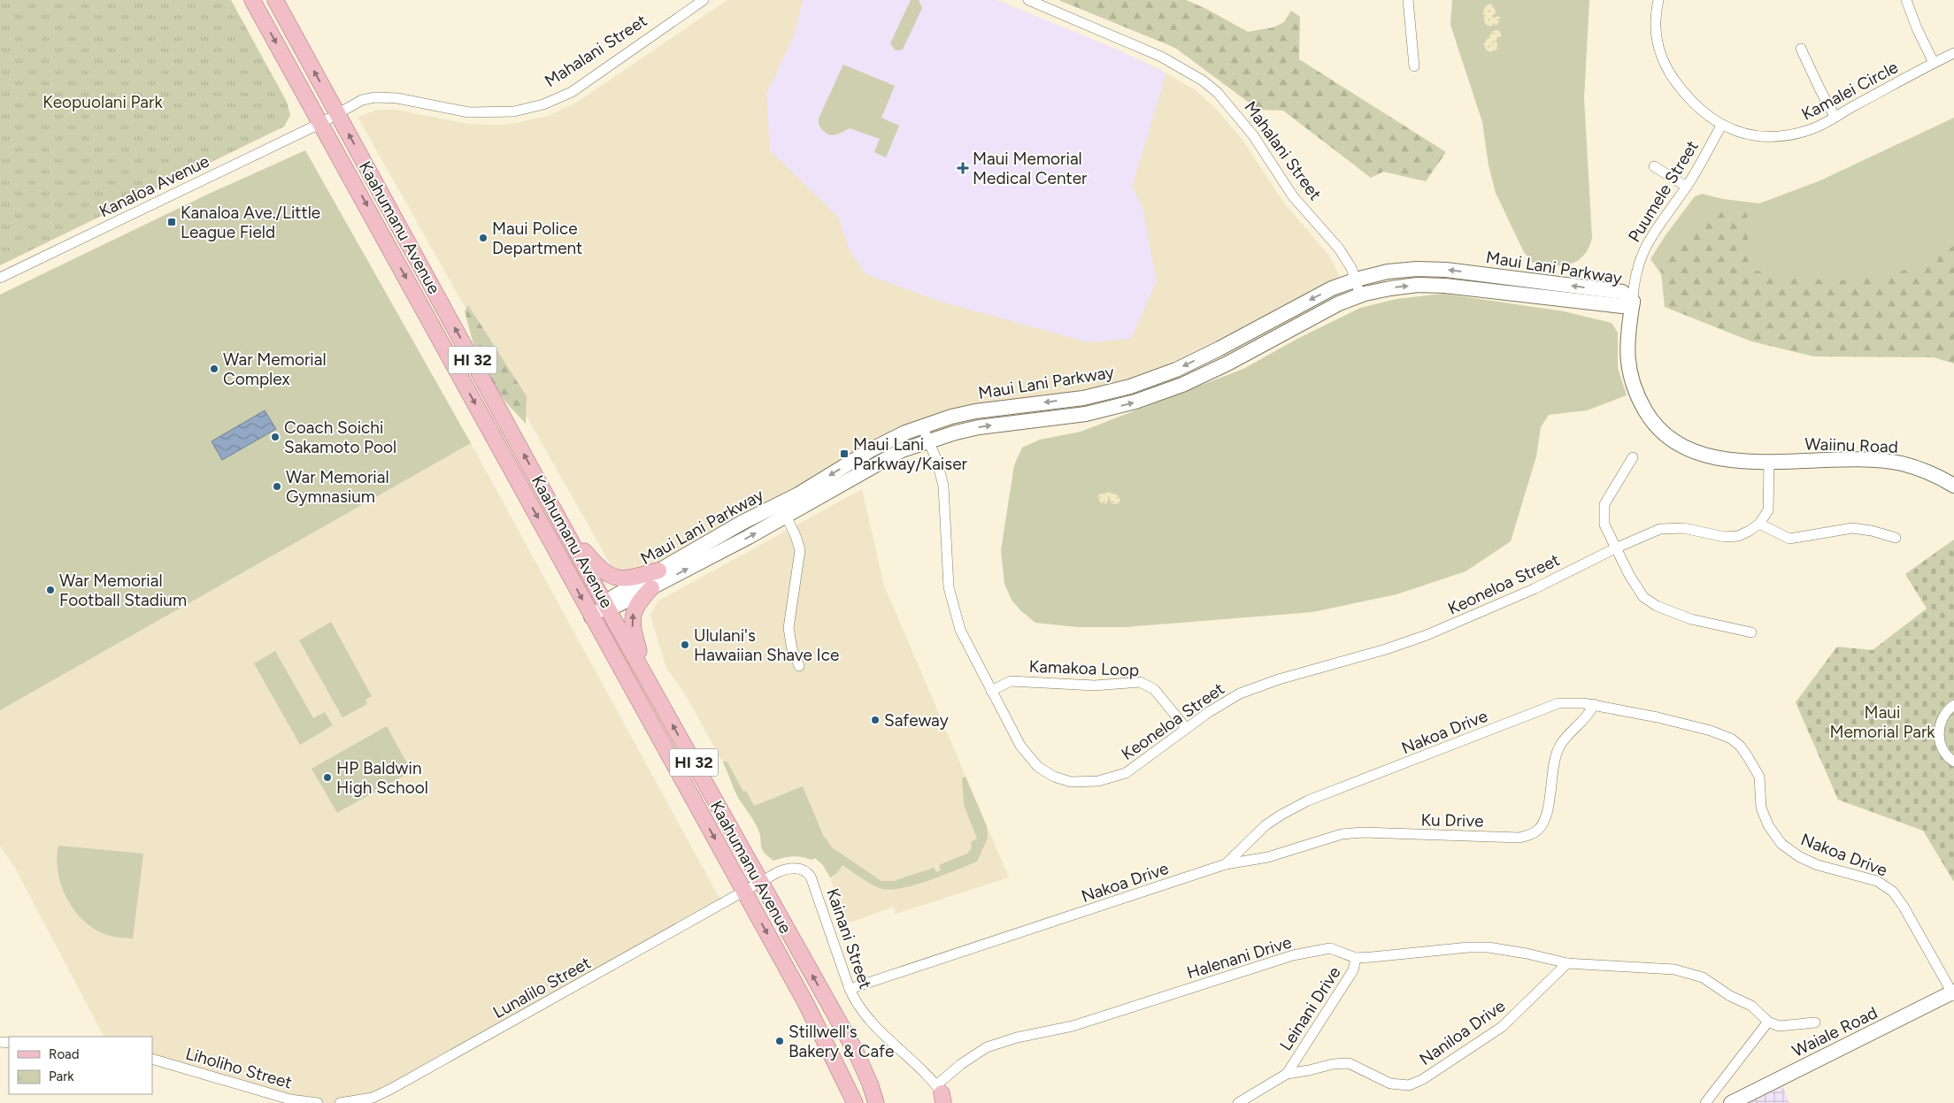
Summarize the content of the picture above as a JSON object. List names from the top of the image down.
{
  "streets": {
    "main road": [
      "Kaahumanu Avenue",
      "Maui Lani Parkway",
      "HI 32",
      "Waiinu Road",
      "Waiale Road"
    ],
    "street": [
      "Mahalani Street",
      "Kamalei Circle",
      "Kanaloa Avenue",
      "Puumele Street",
      "Keoneloa Street",
      "Kamakoa Loop",
      "Nakoa Drive",
      "Ku Drive",
      "Kainani Street",
      "Halenani Drive",
      "Lunalilo Street",
      "Leinani Drive",
      "Naniloa Drive",
      "Liholiho Street"
    ]
  },
  "crossings": [
    ["Mahalani Street", "Kanaloa Avenue"],
    ["Mahalani Street", "Kaahumanu Avenue"],
    ["Mahalani Street", "Maui Lani Parkway"],
    ["Kamalei Circle", "Puumele Street"],
    ["Kanaloa Avenue", "Kaahumanu Avenue"],
    ["Puumele Street", "Maui Lani Parkway"],
    ["Kaahumanu Avenue", "Maui Lani Parkway"],
    ["Kaahumanu Avenue", "Kainani Street"],
    ["Kaahumanu Avenue", "Lunalilo Street"],
    ["Maui Lani Parkway", "Keoneloa Street"],
    ["Keoneloa Street", "Kamakoa Loop"],
    ["Nakoa Drive", "Ku Drive"],
    ["Nakoa Drive", "Kainani Street"],
    ["Nakoa Drive", "Waiale Road"],
    ["Kainani Street", "Halenani Drive"],
    ["Kainani Street", "Lunalilo Street"],
    ["Halenani Drive", "Leinani Drive"],
    ["Halenani Drive", "Naniloa Drive"],
    ["Leinani Drive", "Naniloa Drive"]
  ],
  "parks": ["Keopuolani Park", "Maui Memorial Park"],
  "places": {
    "health": ["Maui Memorial Medical Center"],
    "transit": ["Kanaloa Ave./Little League Field", "Maui Lani Parkway/Kaiser"],
    "other": [
      "Maui Police Department",
      "War Memorial Complex",
      "Coach Soichi Sakamoto Pool",
      "War Memorial Gymnasium",
      "War Memorial Football Stadium",
      "Ululani's Hawaiian Shave Ice",
      "Safeway",
      "HP Baldwin High School",
      "Stillwell's Bakery & Cafe"
    ]
  },
  "legend": ["Road", "Park"]
}
